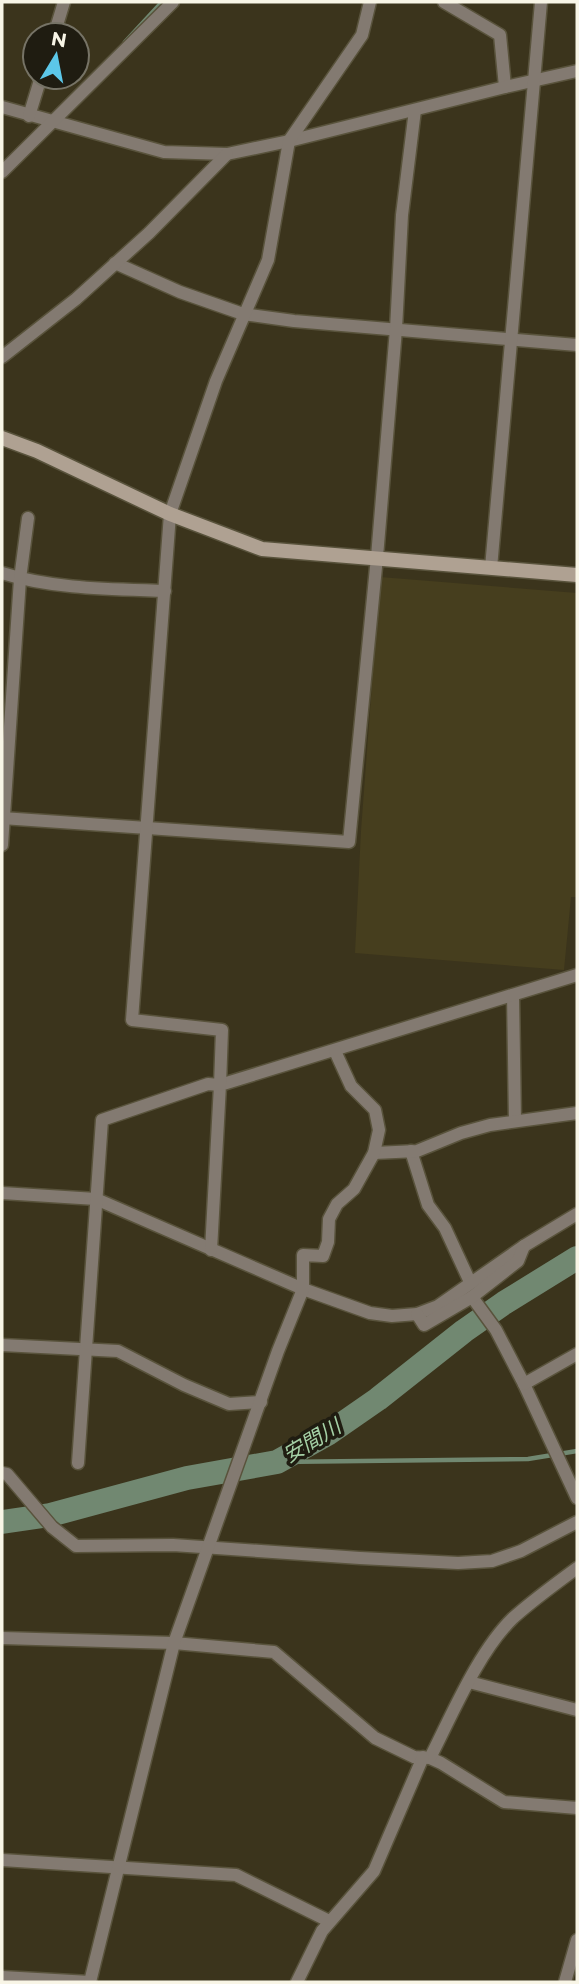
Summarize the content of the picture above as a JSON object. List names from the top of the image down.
{
  "water": ["安間川"],
  "north": "top"
}
